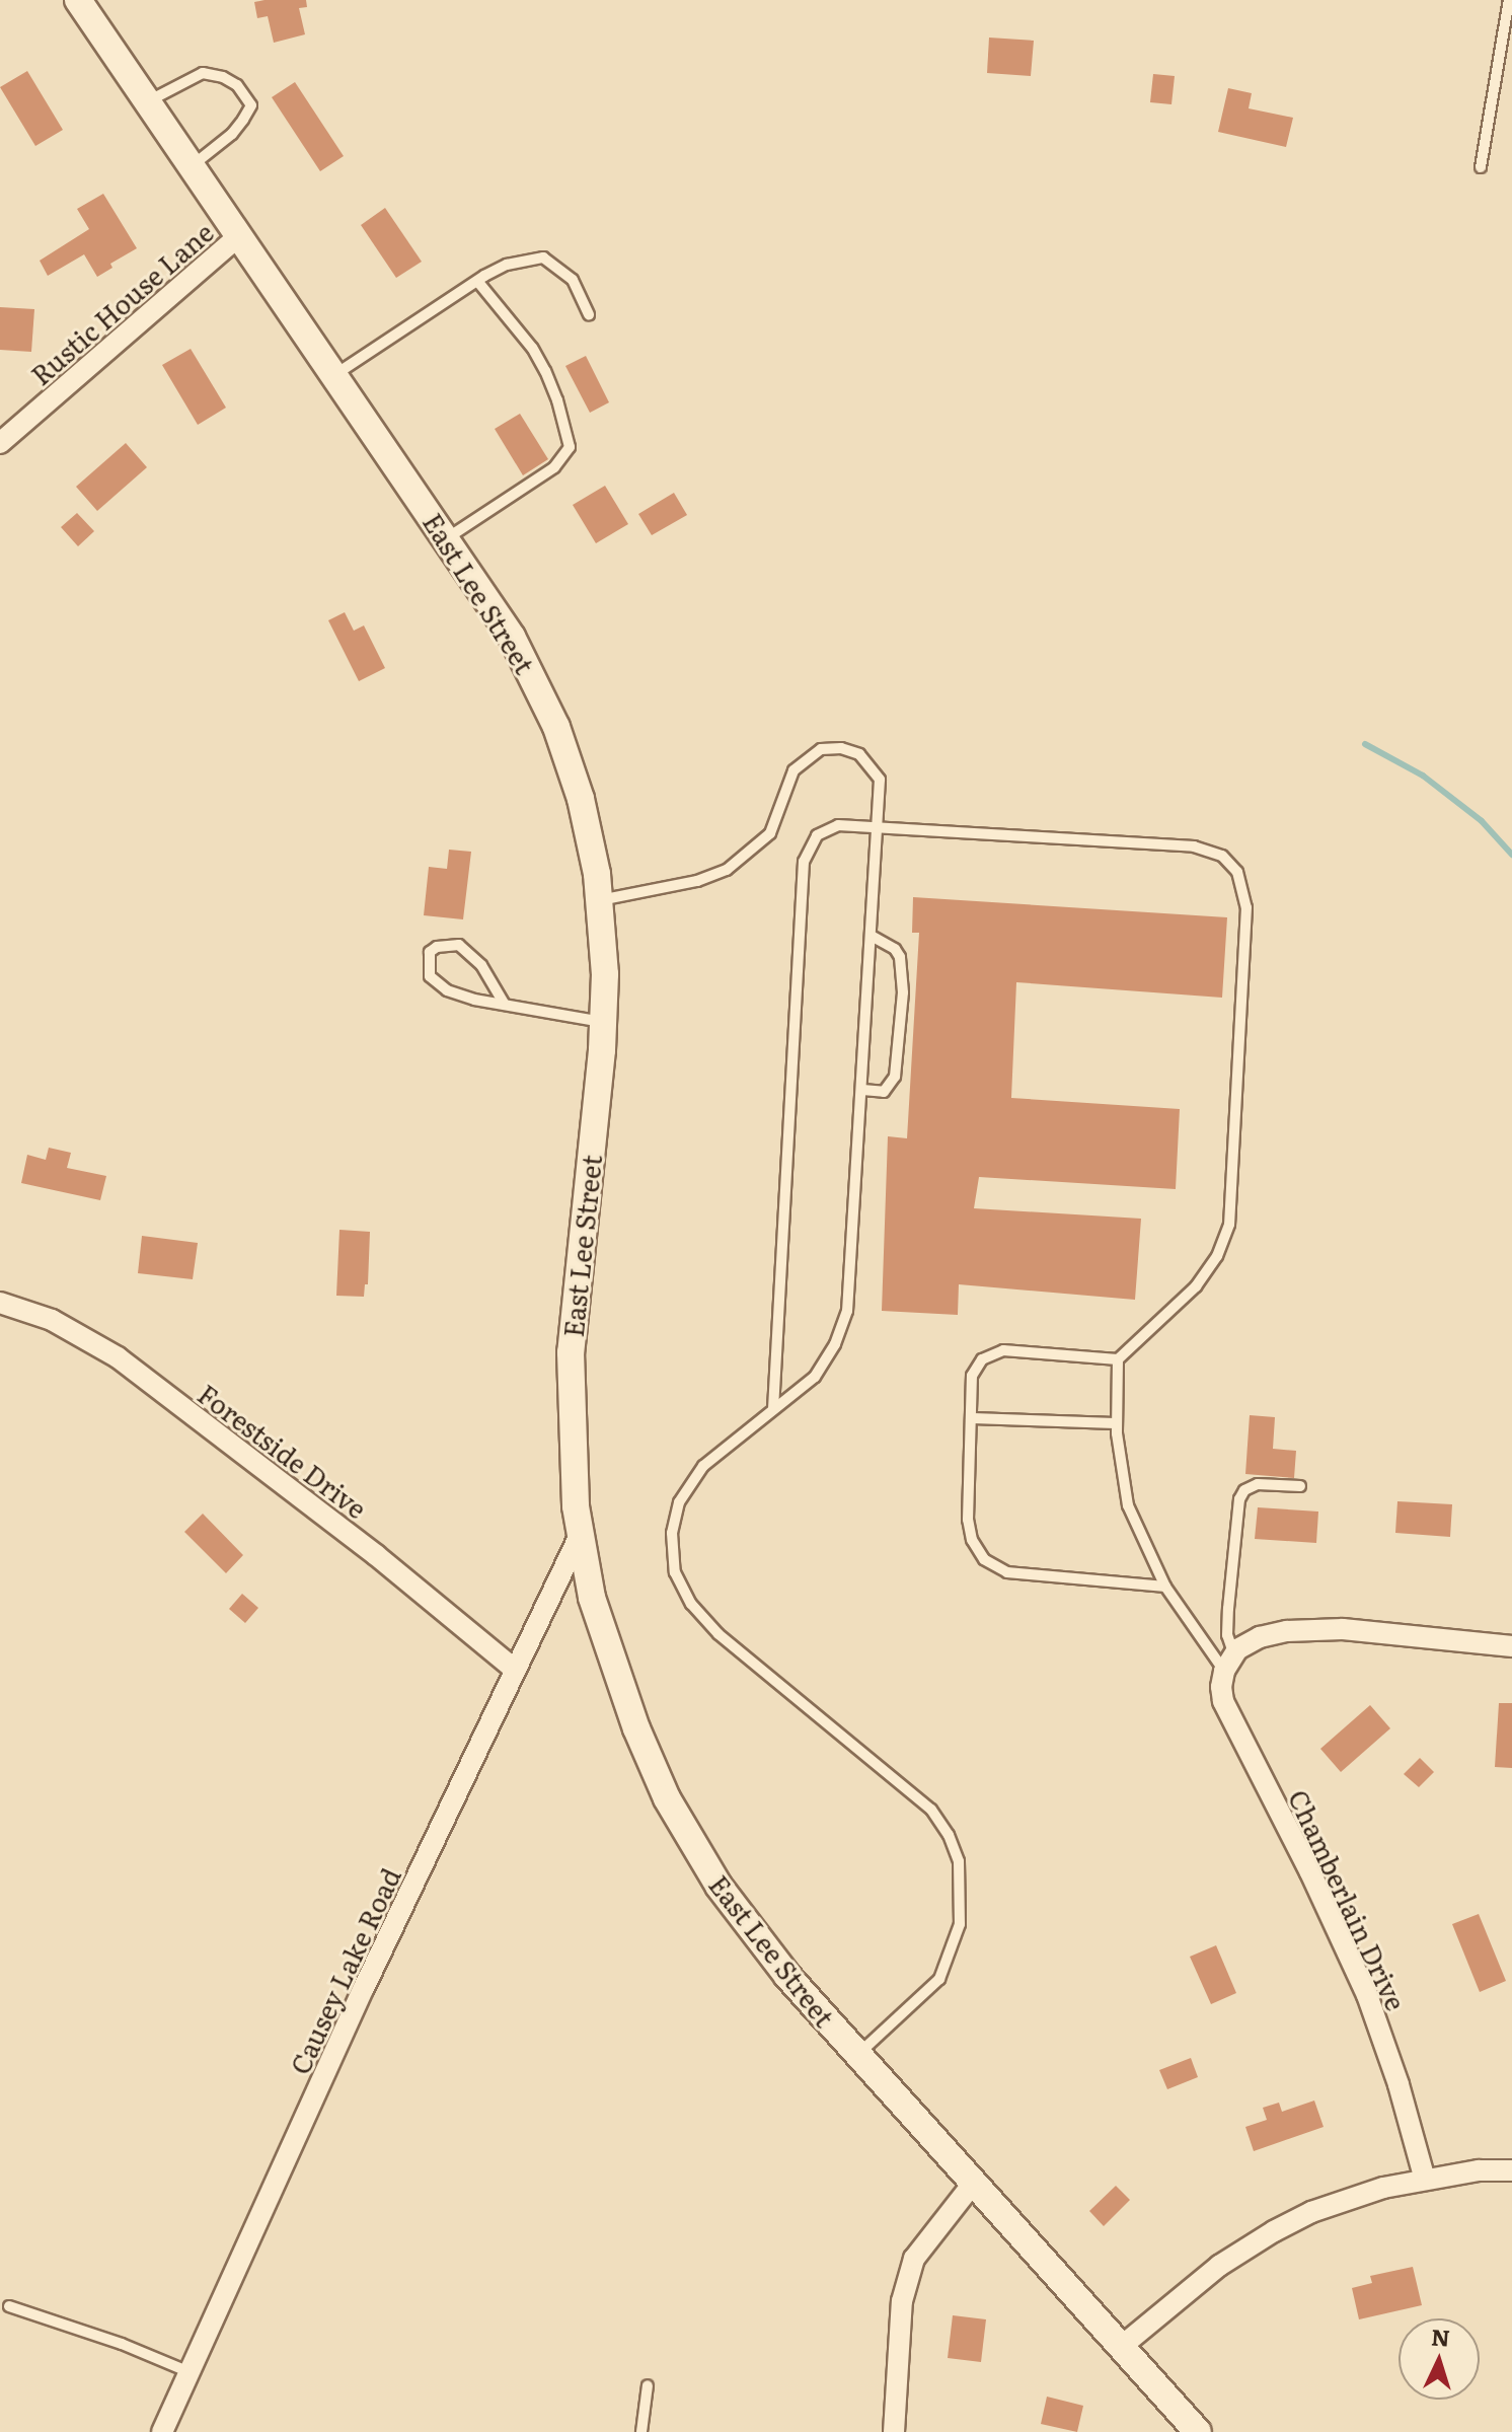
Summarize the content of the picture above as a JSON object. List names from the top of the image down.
{
  "streets": {
    "street": [
      "Rustic House Lane",
      "East Lee Street",
      "Forestside Drive",
      "Chamberlain Drive",
      "Causey Lake Road"
    ]
  },
  "crossings": [
    ["Rustic House Lane", "East Lee Street"],
    ["East Lee Street", "Causey Lake Road"],
    ["Forestside Drive", "Causey Lake Road"]
  ],
  "north": "top"
}
